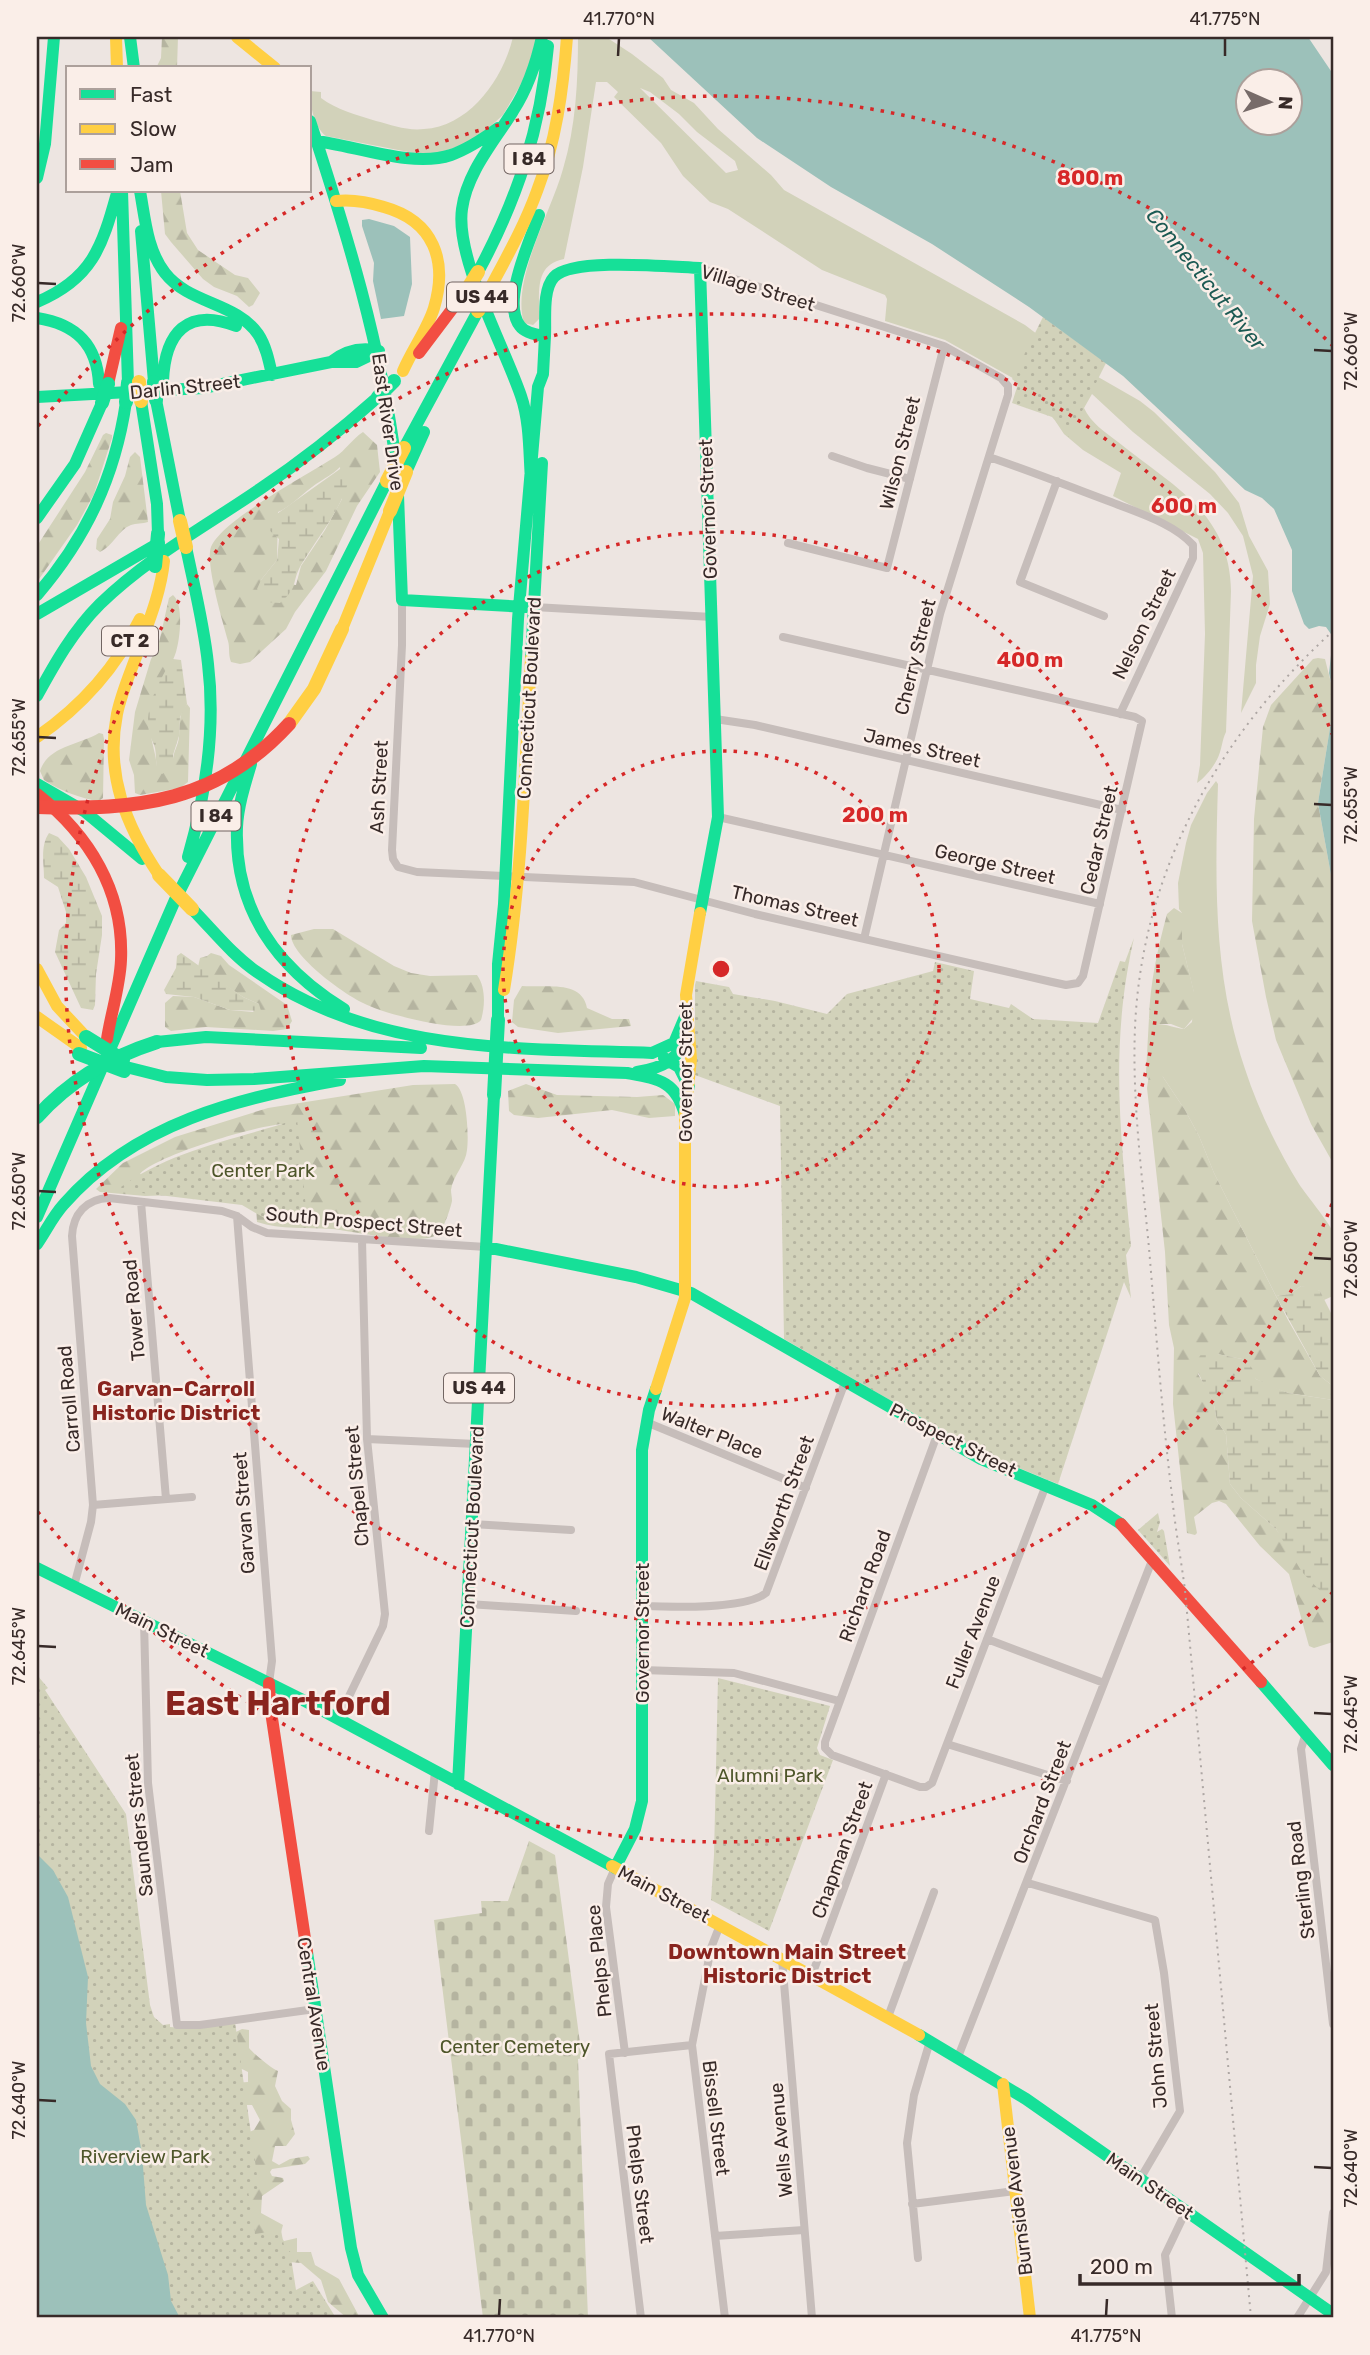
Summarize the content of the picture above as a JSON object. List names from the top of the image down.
{
  "streets": {
    "main road": [
      "I 84",
      "Village Street",
      "US 44",
      "Darlin Street",
      "East River Drive",
      "Governor Street",
      "CT 2",
      "Connecticut Boulevard",
      "Prospect Street",
      "Main Street",
      "Central Avenue",
      "Burnside Avenue"
    ],
    "street": [
      "Wilson Street",
      "Nelson Street",
      "Cherry Street",
      "James Street",
      "Ash Street",
      "Cedar Street",
      "George Street",
      "Thomas Street",
      "South Prospect Street",
      "Tower Road",
      "Carroll Road",
      "Walter Place",
      "Chapel Street",
      "Ellsworth Street",
      "Garvan Street",
      "Richard Road",
      "Fuller Avenue",
      "Orchard Street",
      "Saunders Street",
      "Chapman Street",
      "Sterling Road",
      "Phelps Place",
      "John Street",
      "Bissell Street",
      "Wells Avenue",
      "Phelps Street"
    ]
  },
  "crossings": [
    ["I 84", "US 44"],
    ["Village Street", "US 44"],
    ["Village Street", "Wilson Street"],
    ["Village Street", "Governor Street"],
    ["Village Street", "Cherry Street"],
    ["Village Street", "Connecticut Boulevard"],
    ["US 44", "Connecticut Boulevard"],
    ["Darlin Street", "East River Drive"],
    ["East River Drive", "Ash Street"],
    ["Governor Street", "James Street"],
    ["Governor Street", "George Street"],
    ["Governor Street", "Thomas Street"],
    ["Governor Street", "Walter Place"],
    ["Governor Street", "Prospect Street"],
    ["Governor Street", "Ellsworth Street"],
    ["Governor Street", "Main Street"],
    ["Governor Street", "Phelps Place"],
    ["Nelson Street", "Cedar Street"],
    ["Cherry Street", "James Street"],
    ["Cherry Street", "George Street"],
    ["Cherry Street", "Thomas Street"],
    ["Connecticut Boulevard", "Ash Street"],
    ["Connecticut Boulevard", "Thomas Street"],
    ["Connecticut Boulevard", "South Prospect Street"],
    ["Connecticut Boulevard", "Prospect Street"],
    ["Connecticut Boulevard", "Main Street"],
    ["James Street", "Cedar Street"],
    ["Ash Street", "Thomas Street"],
    ["Cedar Street", "George Street"],
    ["Cedar Street", "Thomas Street"],
    ["South Prospect Street", "Tower Road"],
    ["South Prospect Street", "Carroll Road"],
    ["South Prospect Street", "Prospect Street"],
    ["South Prospect Street", "Chapel Street"],
    ["South Prospect Street", "Garvan Street"],
    ["Carroll Road", "Main Street"],
    ["Walter Place", "Ellsworth Street"],
    ["Prospect Street", "Ellsworth Street"],
    ["Prospect Street", "Richard Road"],
    ["Prospect Street", "Fuller Avenue"],
    ["Prospect Street", "Orchard Street"],
    ["Prospect Street", "Sterling Road"],
    ["Chapel Street", "Main Street"],
    ["Garvan Street", "Main Street"],
    ["Garvan Street", "Central Avenue"],
    ["Richard Road", "Fuller Avenue"],
    ["Richard Road", "Chapman Street"],
    ["Main Street", "Orchard Street"],
    ["Main Street", "Saunders Street"],
    ["Main Street", "Chapman Street"],
    ["Main Street", "Phelps Place"],
    ["Main Street", "Central Avenue"],
    ["Main Street", "John Street"],
    ["Main Street", "Bissell Street"],
    ["Main Street", "Wells Avenue"],
    ["Main Street", "Burnside Avenue"],
    ["Fuller Avenue", "Chapman Street"],
    ["Orchard Street", "John Street"],
    ["Saunders Street", "Central Avenue"],
    ["Phelps Place", "Phelps Street"]
  ],
  "districts": ["Garvan–Carroll Historic District", "East Hartford", "Downtown Main Street Historic District"],
  "water": ["Connecticut River"],
  "parks": [
    "Center Park",
    "Alumni Park",
    "Center Cemetery",
    "Riverview Park"
  ],
  "legend": ["Fast", "Slow", "Jam"],
  "scale_bar": "200 m",
  "north": "right",
  "coordinates": [
    "41.770°N",
    "41.775°N",
    "72.660°W",
    "72.655°W",
    "72.650°W",
    "72.645°W",
    "72.640°W"
  ],
  "rings": [
    "800 m",
    "600 m",
    "400 m",
    "200 m"
  ]
}
